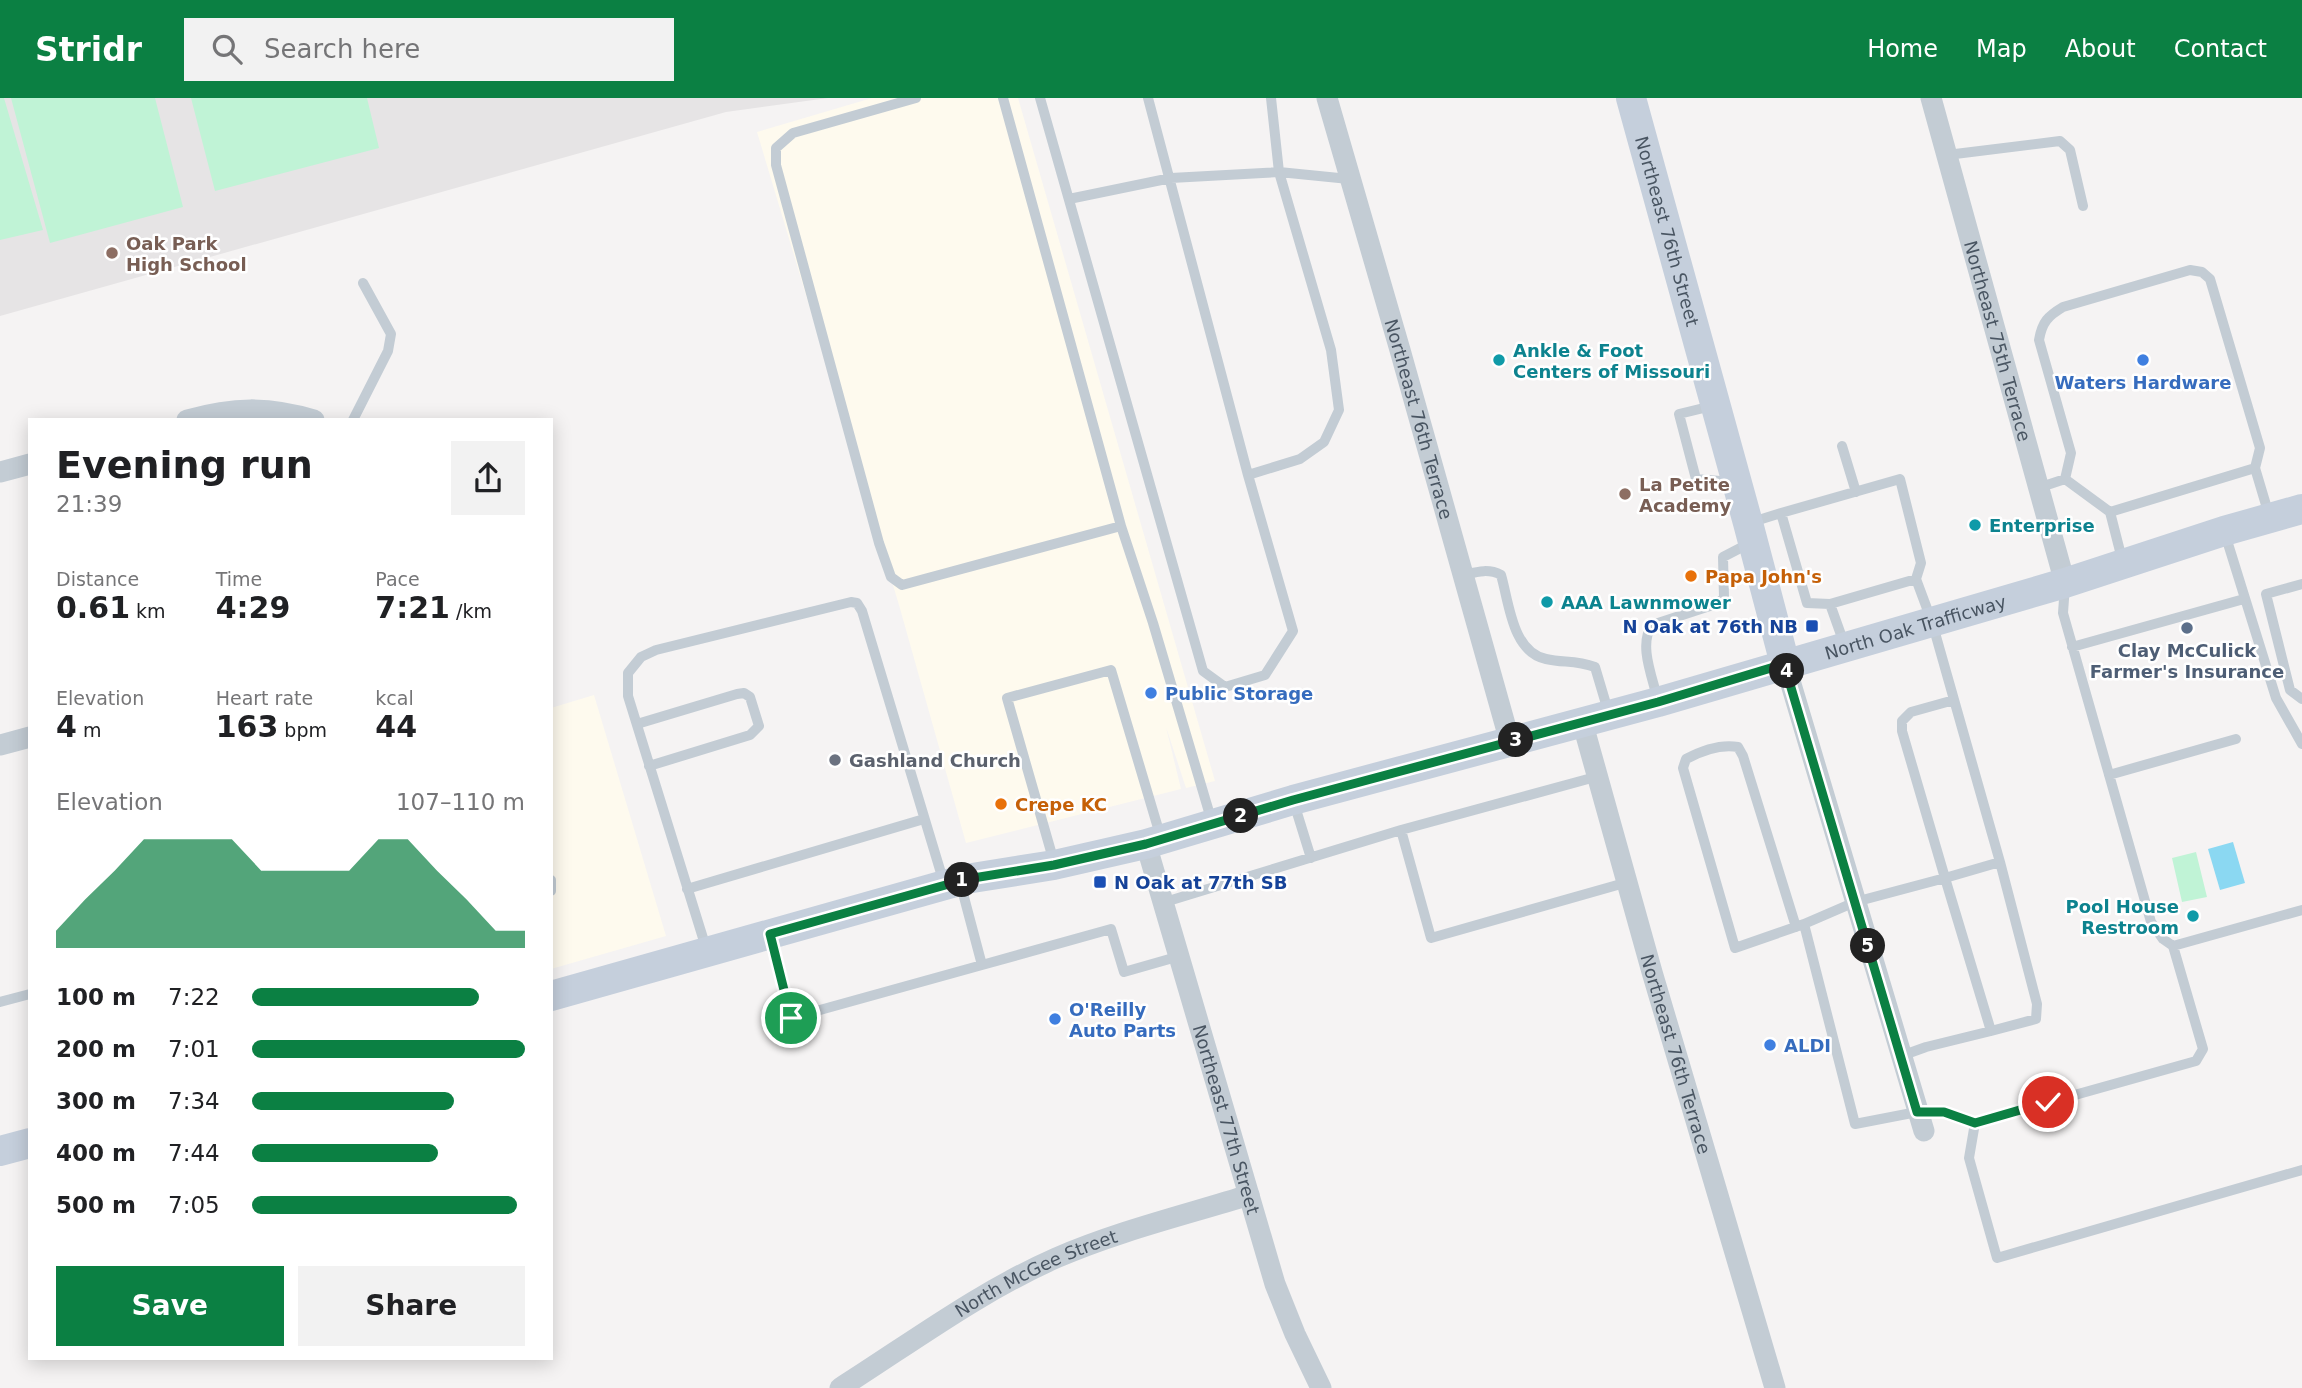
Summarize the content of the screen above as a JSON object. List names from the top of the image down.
{
  "streets": {
    "main road": ["Northeast 76th Street", "North Oak Trafficway"],
    "street": [
      "Northeast 75th Terrace",
      "Northeast 76th Terrace",
      "Northeast 77th Street",
      "North McGee Street"
    ]
  },
  "crossings": [
    ["Northeast 76th Street", "North Oak Trafficway"],
    ["Northeast 75th Terrace", "North Oak Trafficway"],
    ["Northeast 76th Terrace", "North Oak Trafficway"],
    ["North Oak Trafficway", "Northeast 77th Street"],
    ["Northeast 77th Street", "North McGee Street"]
  ],
  "places": {
    "other": [
      "Oak Park High School",
      "Ankle & Foot Centers of Missouri",
      "Waters Hardware",
      "La Petite Academy",
      "Enterprise",
      "Papa John's",
      "AAA Lawnmower",
      "Clay McCulick Farmer's Insurance",
      "Public Storage",
      "Gashland Church",
      "Crepe KC",
      "Pool House Restroom",
      "O'Reilly Auto Parts",
      "ALDI"
    ],
    "transit": ["N Oak at 76th NB", "N Oak at 77th SB"]
  },
  "page": {
    "header": "Stridr",
    "search": "Search here",
    "nav": [
      "Home",
      "Map",
      "About",
      "Contact"
    ],
    "heading": ["Evening run", "21:39"],
    "stats": [
      ["Distance", "0.61 km"],
      ["Time", "4:29"],
      ["Pace", "7:21 /km"],
      ["Elevation", "4 m"],
      ["Heart rate", "163 bpm"],
      ["kcal", "44"]
    ],
    "pins": [
      "4",
      "3",
      "2",
      "1",
      "5"
    ],
    "chart": ["Elevation", "107–110 m"],
    "list": [
      {
        "name": "100 m",
        "note": "7:22"
      },
      {
        "name": "200 m",
        "note": "7:01"
      },
      {
        "name": "300 m",
        "note": "7:34"
      },
      {
        "name": "400 m",
        "note": "7:44"
      },
      {
        "name": "500 m",
        "note": "7:05"
      }
    ],
    "buttons": ["Save", "Share"]
  }
}
